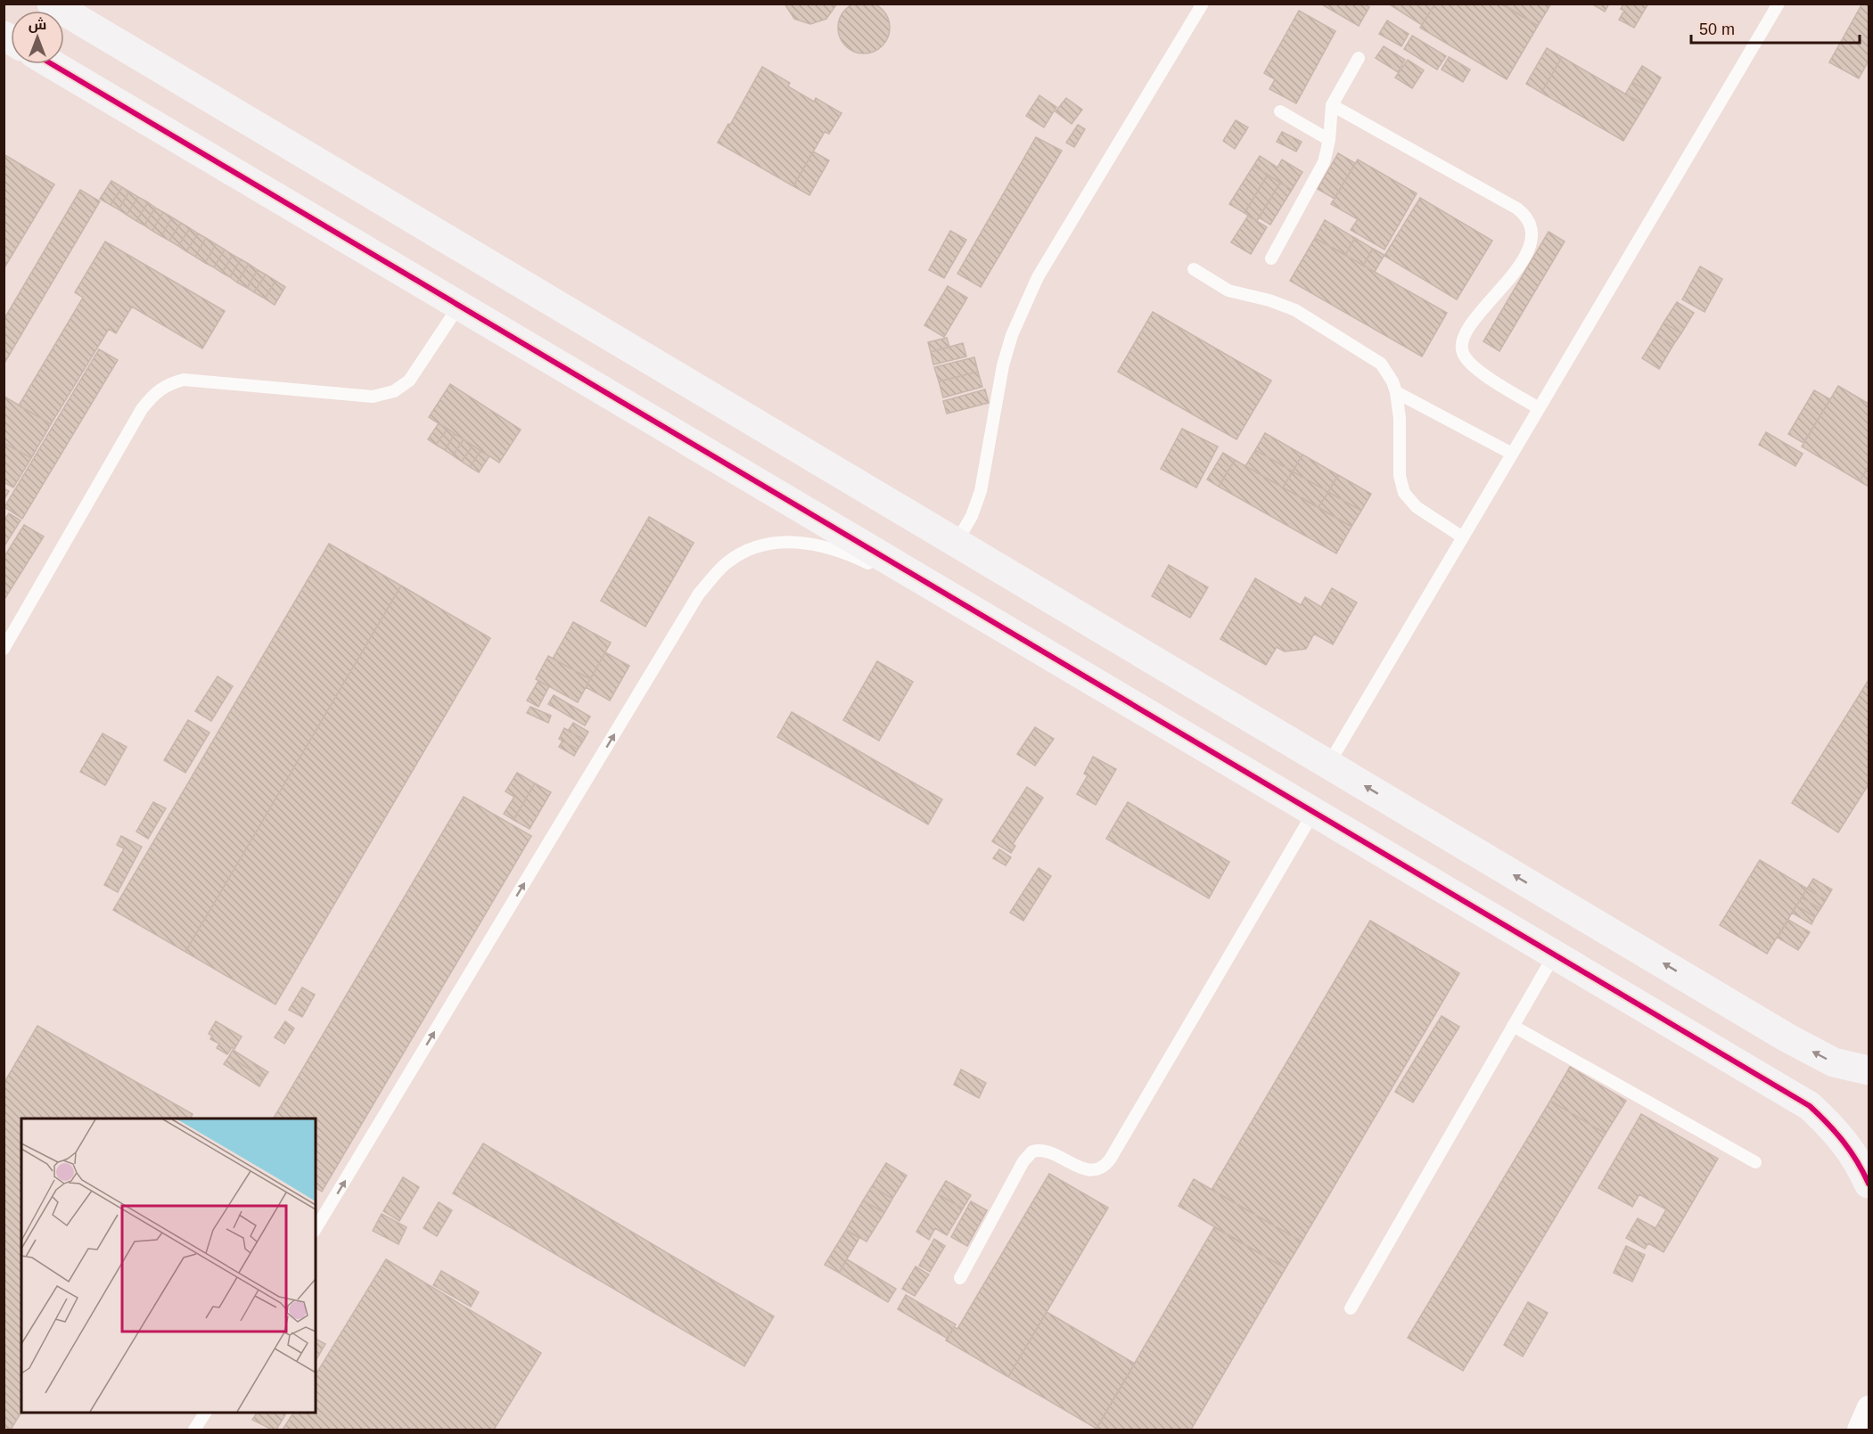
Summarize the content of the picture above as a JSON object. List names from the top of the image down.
{
  "scale_bar": "50 m",
  "north": "top"
}
